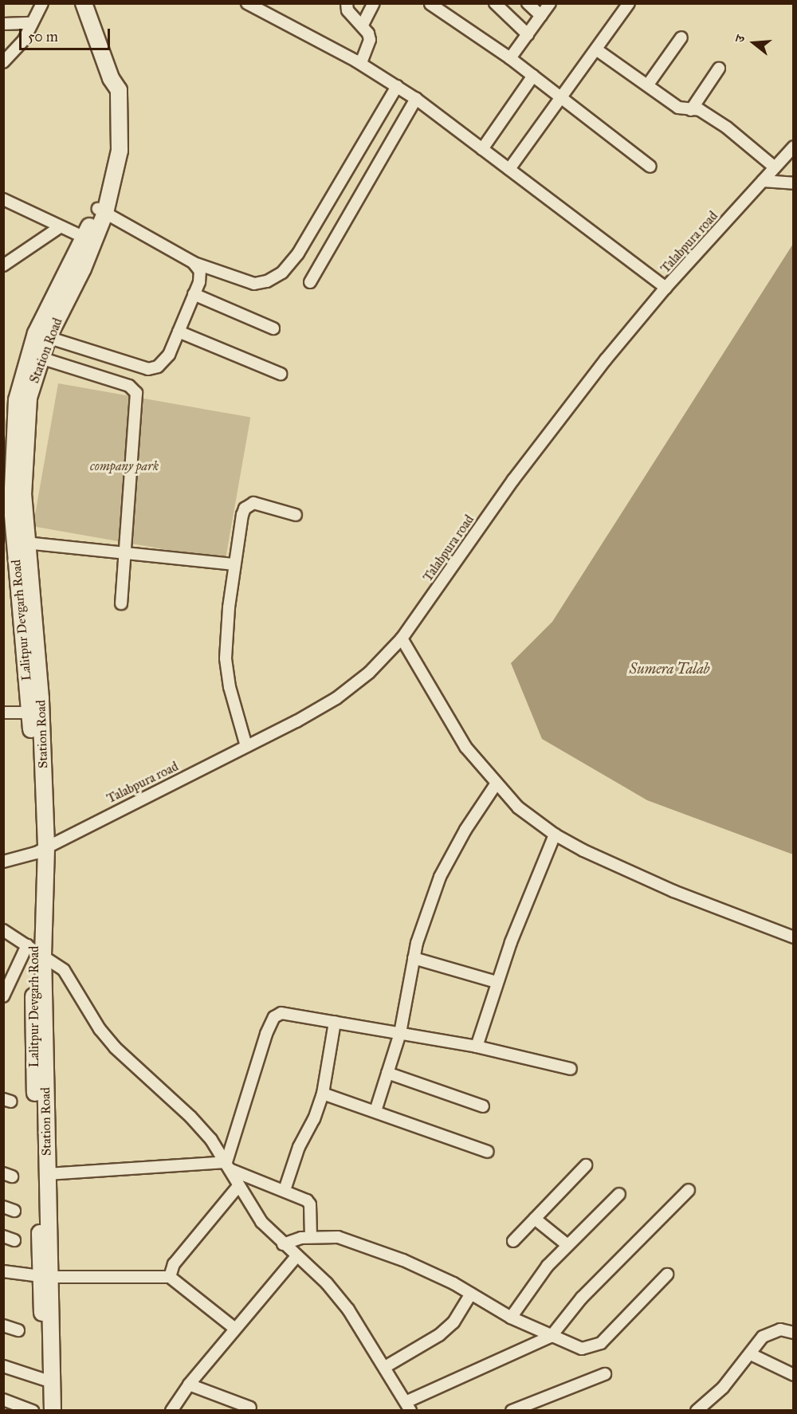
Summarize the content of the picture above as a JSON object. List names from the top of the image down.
{
  "streets": {
    "main road": ["Station Road", "Lalitpur Devgarh Road"],
    "street": ["Talabpura road"]
  },
  "crossings": [
    ["Talabpura road", "Station Road"],
    ["Talabpura road", "Lalitpur Devgarh Road"],
    ["Station Road", "Lalitpur Devgarh Road"]
  ],
  "water": ["Sumera Talab"],
  "parks": ["company park"],
  "scale_bar": "50 m",
  "north": "left"
}
